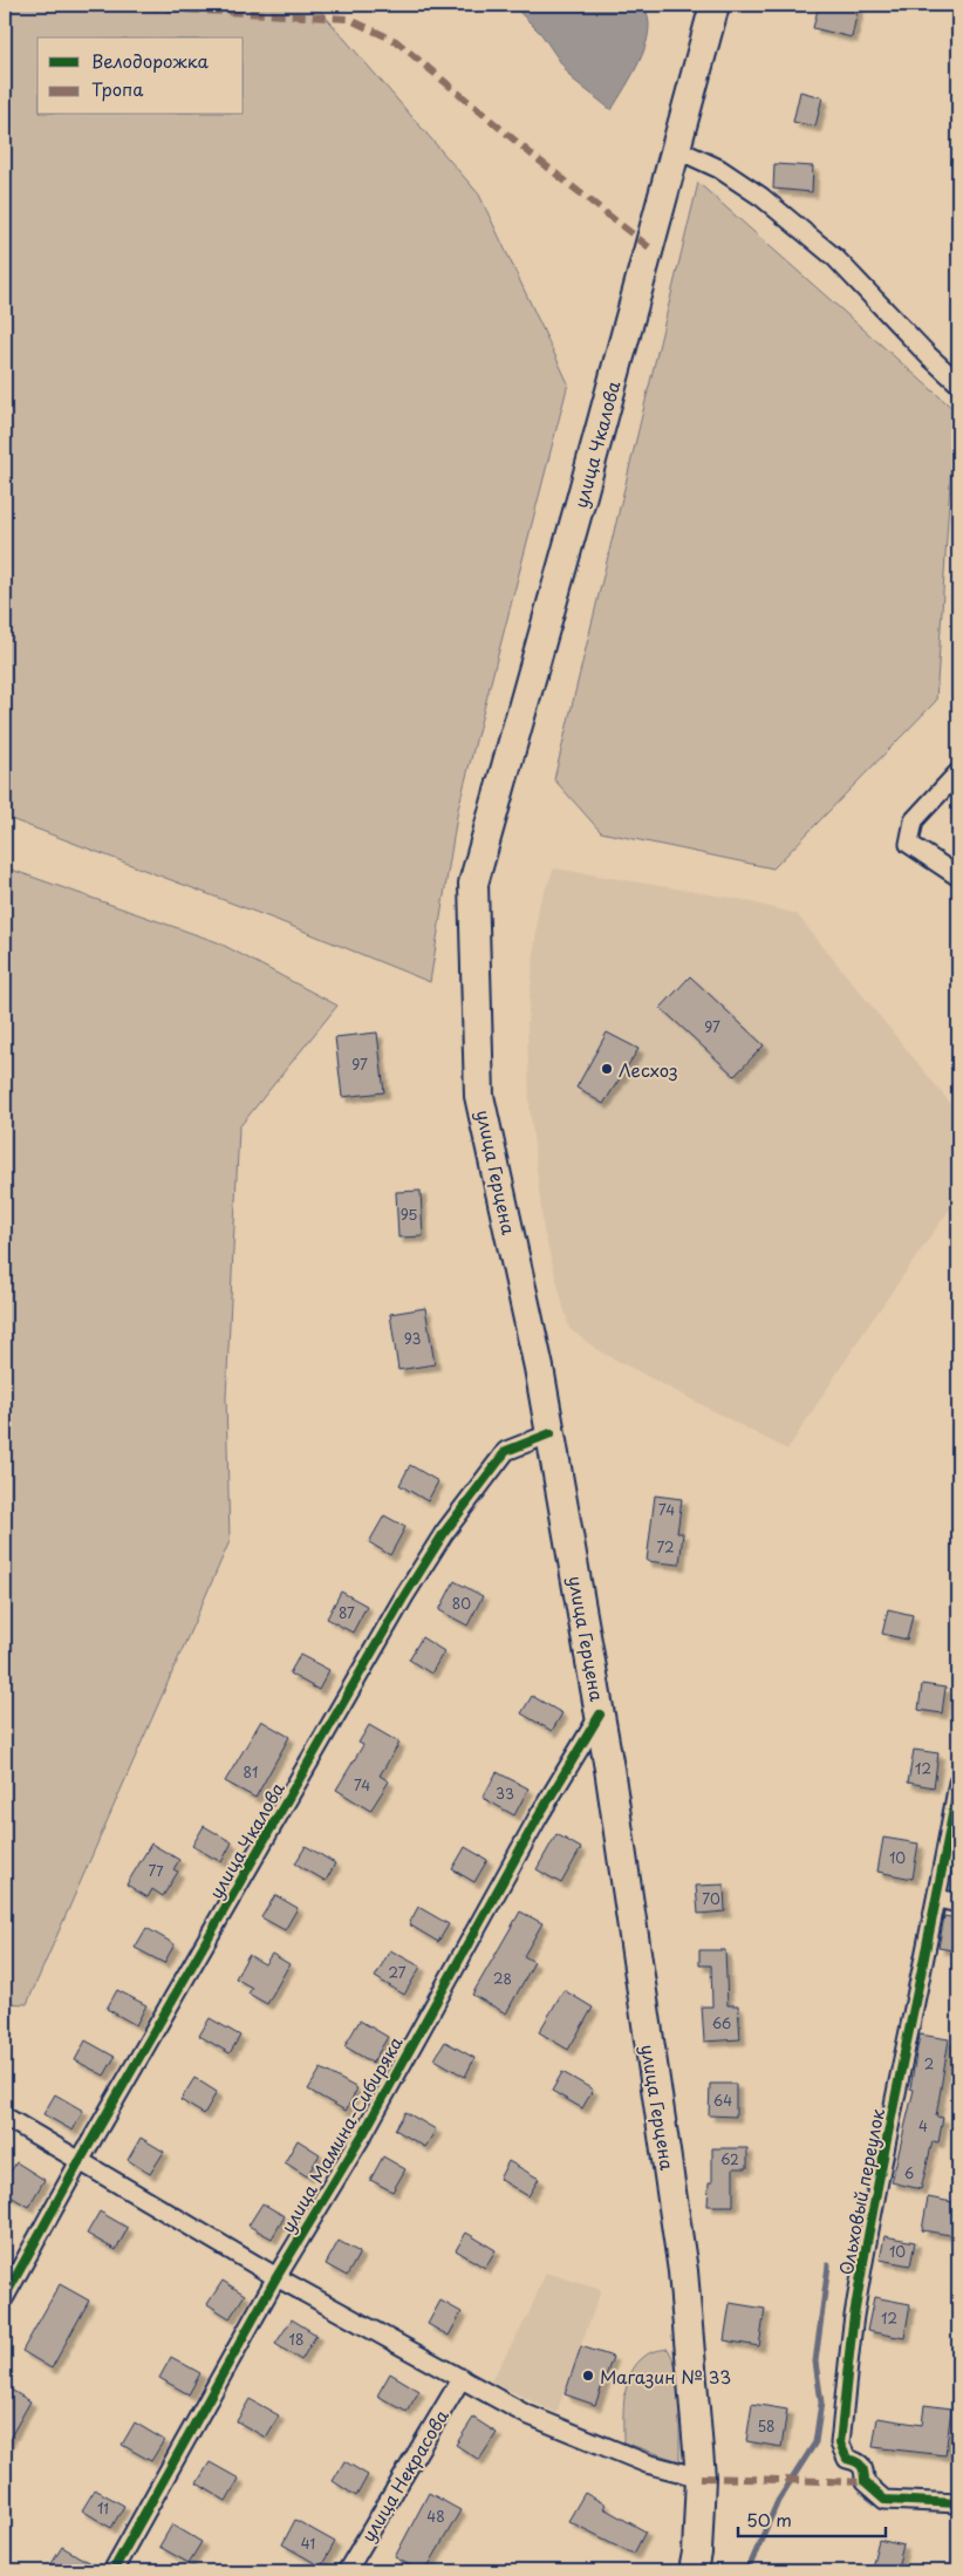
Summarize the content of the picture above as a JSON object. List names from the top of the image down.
{
  "streets": {
    "main road": ["улица Чкалова", "улица Герцена"],
    "street": ["улица Мамина-Сибиряка", "Ольховый переулок", "улица Некрасова"]
  },
  "crossings": [
    ["улица Чкалова", "улица Герцена"],
    ["улица Герцена", "улица Мамина-Сибиряка"]
  ],
  "places": ["Лесхоз", "Магазин № 33"],
  "house_numbers": [
    "97",
    "97",
    "95",
    "93",
    "74",
    "72",
    "80",
    "87",
    "12",
    "81",
    "74",
    "33",
    "10",
    "77",
    "70",
    "27",
    "28",
    "66",
    "2",
    "64",
    "4",
    "62",
    "6",
    "10",
    "12",
    "18",
    "58",
    "11",
    "48",
    "41"
  ],
  "legend": ["Велодорожка", "Тропа"],
  "scale_bar": "50 m"
}
